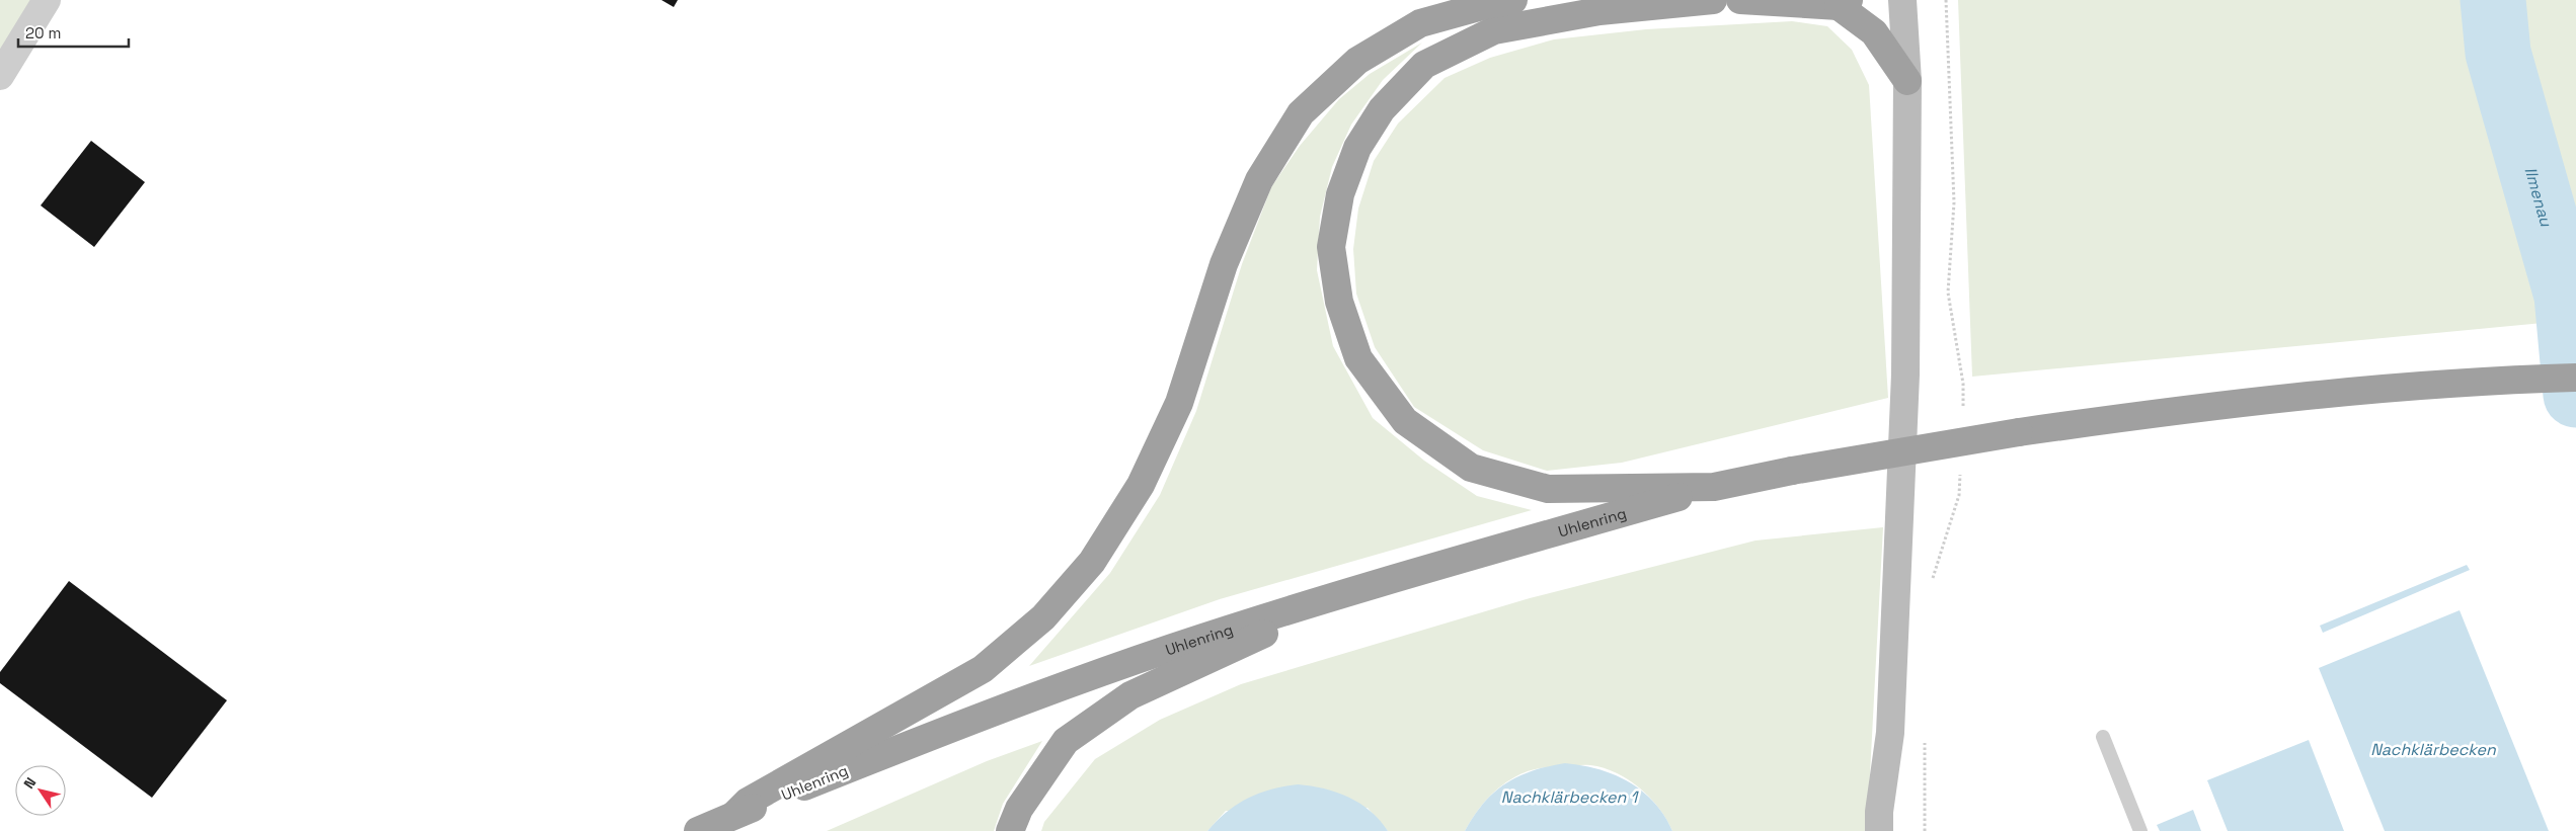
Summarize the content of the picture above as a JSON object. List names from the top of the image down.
{
  "streets": {
    "highway": ["Uhlenring"]
  },
  "water": ["Ilmenau", "Nachklärbecken", "Nachklärbecken 1"],
  "scale_bar": "20 m",
  "north": "top left"
}
